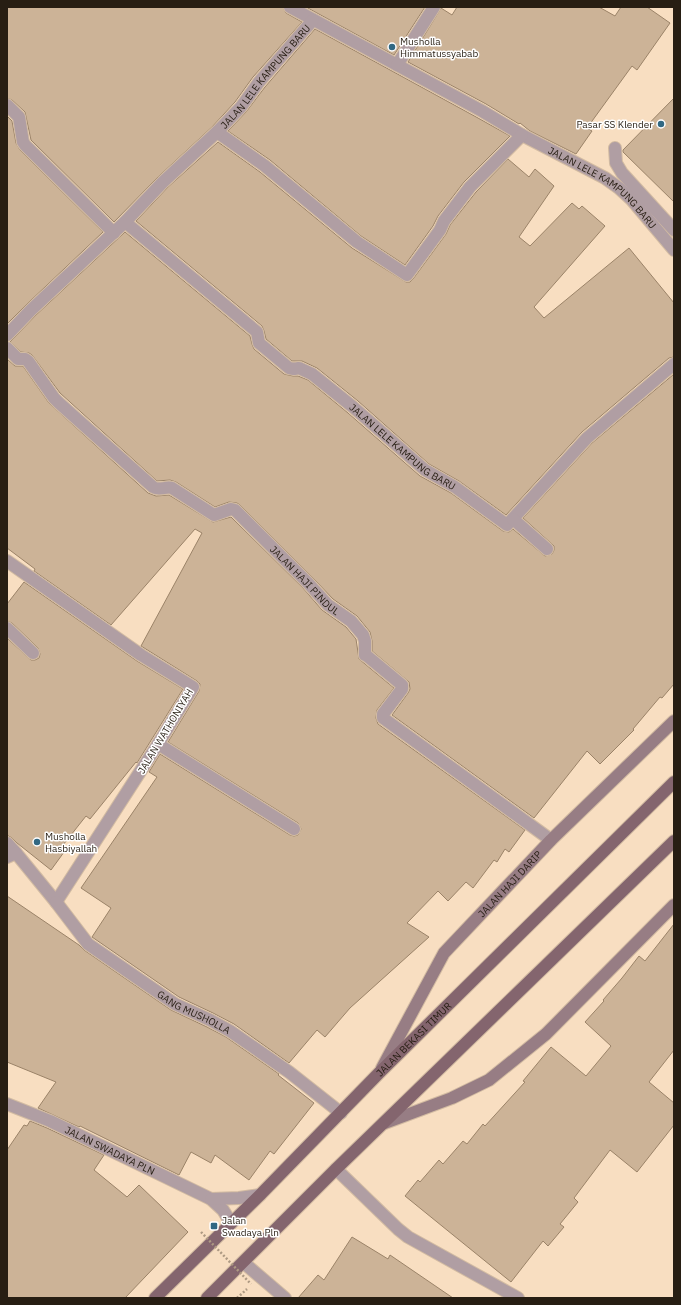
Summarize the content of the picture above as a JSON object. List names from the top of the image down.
{
  "streets": {
    "main road": ["JALAN HAJI DARIP", "JALAN BEKASI TIMUR"],
    "street": [
      "JALAN LELE KAMPUNG BARU",
      "JALAN HAJI PINDUL",
      "JALAN WATHONIYAH",
      "GANG MUSHOLLA",
      "JALAN SWADAYA PLN"
    ]
  },
  "crossings": [
    ["JALAN HAJI PINDUL", "JALAN HAJI DARIP"],
    ["JALAN WATHONIYAH", "GANG MUSHOLLA"],
    ["JALAN HAJI DARIP", "JALAN BEKASI TIMUR"],
    ["GANG MUSHOLLA", "JALAN BEKASI TIMUR"],
    ["JALAN BEKASI TIMUR", "JALAN SWADAYA PLN"]
  ],
  "places": {
    "other": ["Musholla Himmatussyabab", "Pasar SS Klender", "Musholla Hasbiyallah"],
    "transit": ["Jalan Swadaya Pln"]
  }
}
